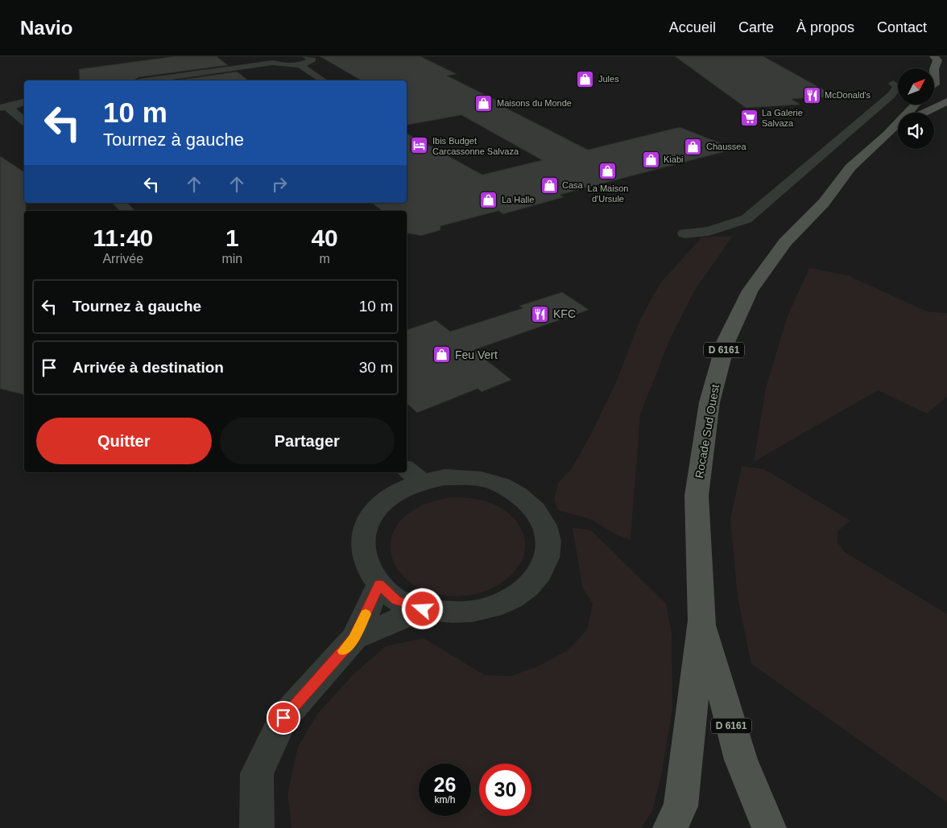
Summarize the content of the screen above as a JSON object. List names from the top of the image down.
{
  "streets": {
    "main road": ["D 6161", "Rocade Sud Ouest"]
  },
  "places": {
    "shop": [
      "Jules",
      "Maisons du Monde",
      "Chaussea",
      "Kiabi",
      "La Maison d'Ursule",
      "Casa",
      "La Halle",
      "Feu Vert"
    ],
    "restaurant": ["McDonald's", "KFC"],
    "supermarket": ["La Galerie Salvaza"],
    "hotel": ["Ibis Budget Carcassonne Salvaza"]
  },
  "north": "top right",
  "page": {
    "header": "Navio",
    "nav": [
      "Accueil",
      "Carte",
      "À propos",
      "Contact"
    ],
    "turn": ["10 m", "Tournez à gauche"],
    "eta": [
      "11:40",
      "Arrivée",
      "1",
      "min",
      "40",
      "m"
    ],
    "list": [
      {
        "name": "Tournez à gauche",
        "value": "10 m"
      },
      {
        "name": "Arrivée à destination",
        "value": "30 m"
      }
    ],
    "buttons": ["Quitter", "Partager"],
    "speed": "26 km/h",
    "limit": "30"
  }
}
